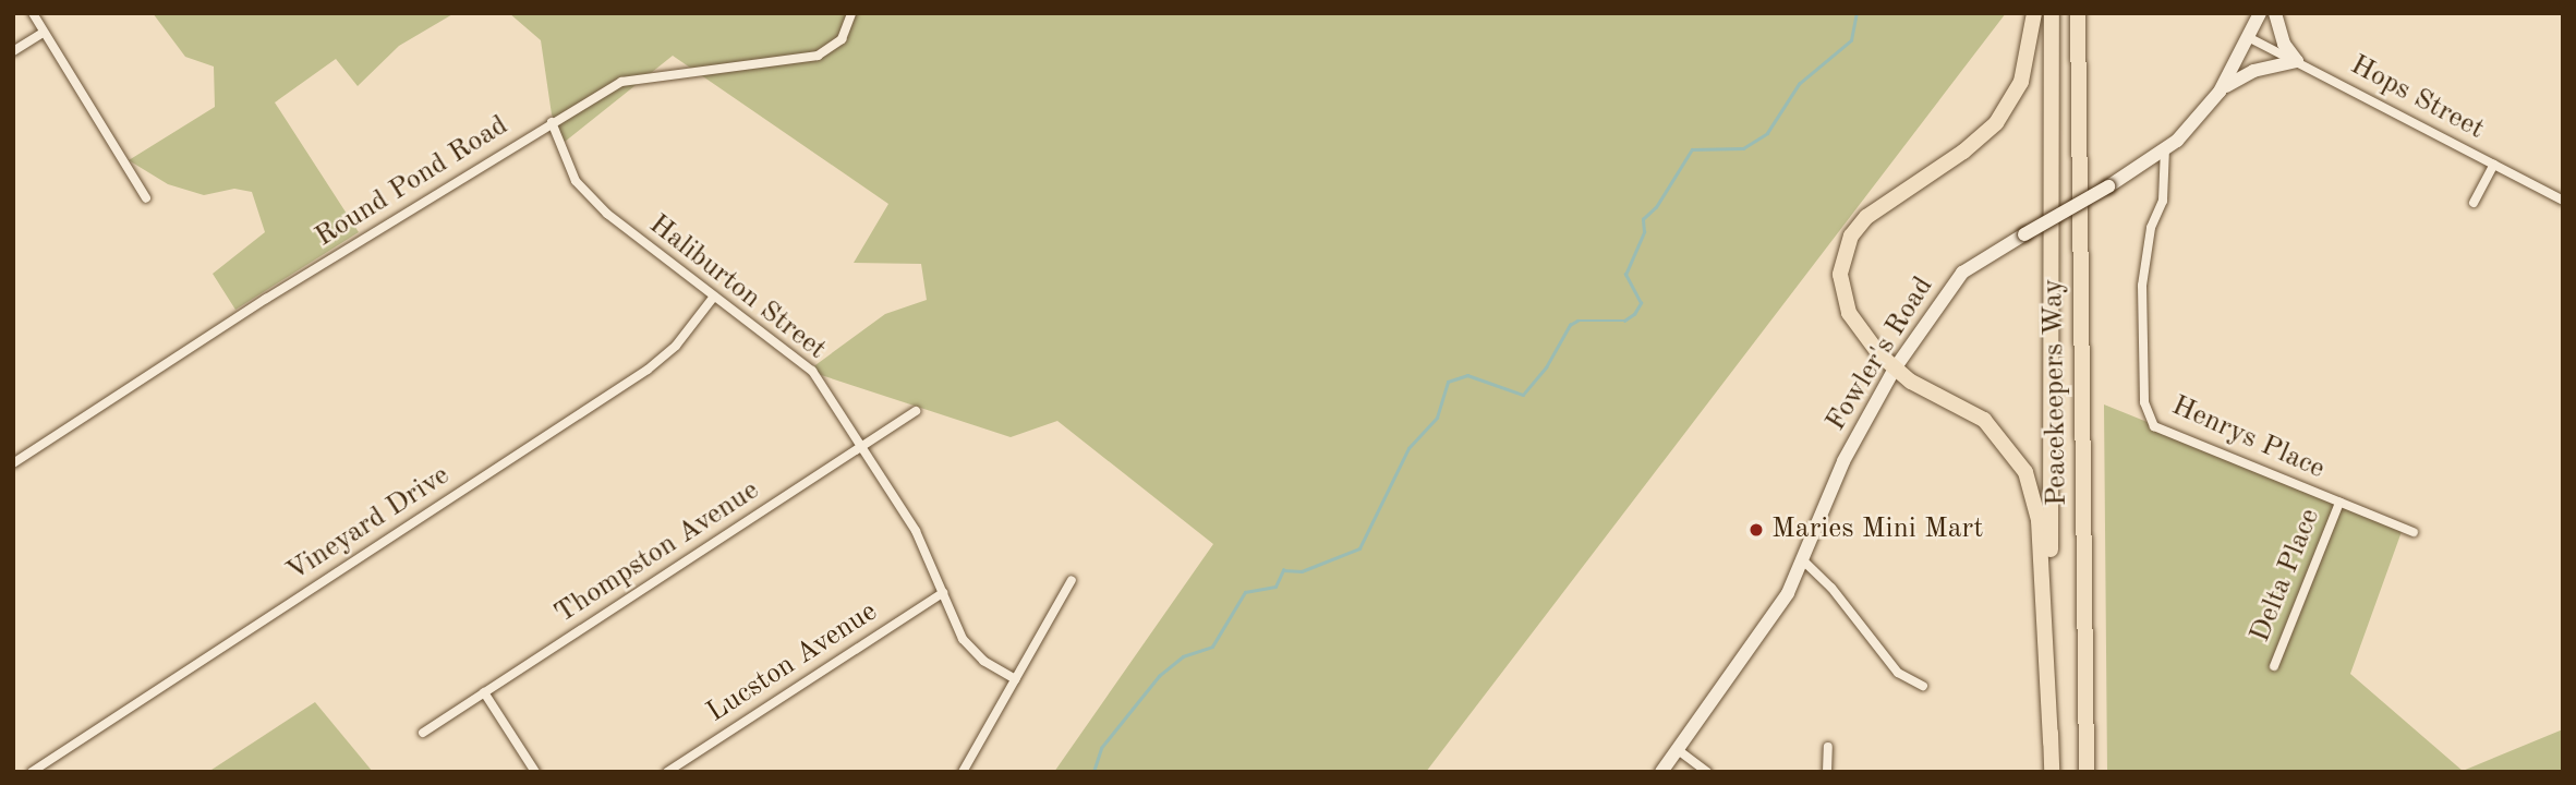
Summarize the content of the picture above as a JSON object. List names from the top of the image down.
{
  "streets": {
    "highway": ["Peacekeepers Way"],
    "street": [
      "Hops Street",
      "Round Pond Road",
      "Haliburton Street",
      "Fowler's Road",
      "Henrys Place",
      "Vineyard Drive",
      "Thompston Avenue",
      "Delta Place",
      "Lucston Avenue"
    ]
  },
  "crossings": [
    ["Hops Street", "Fowler's Road"],
    ["Round Pond Road", "Haliburton Street"],
    ["Haliburton Street", "Vineyard Drive"],
    ["Haliburton Street", "Thompston Avenue"],
    ["Haliburton Street", "Lucston Avenue"],
    ["Fowler's Road", "Henrys Place"],
    ["Henrys Place", "Delta Place"]
  ],
  "places": ["Maries Mini Mart"]
}
